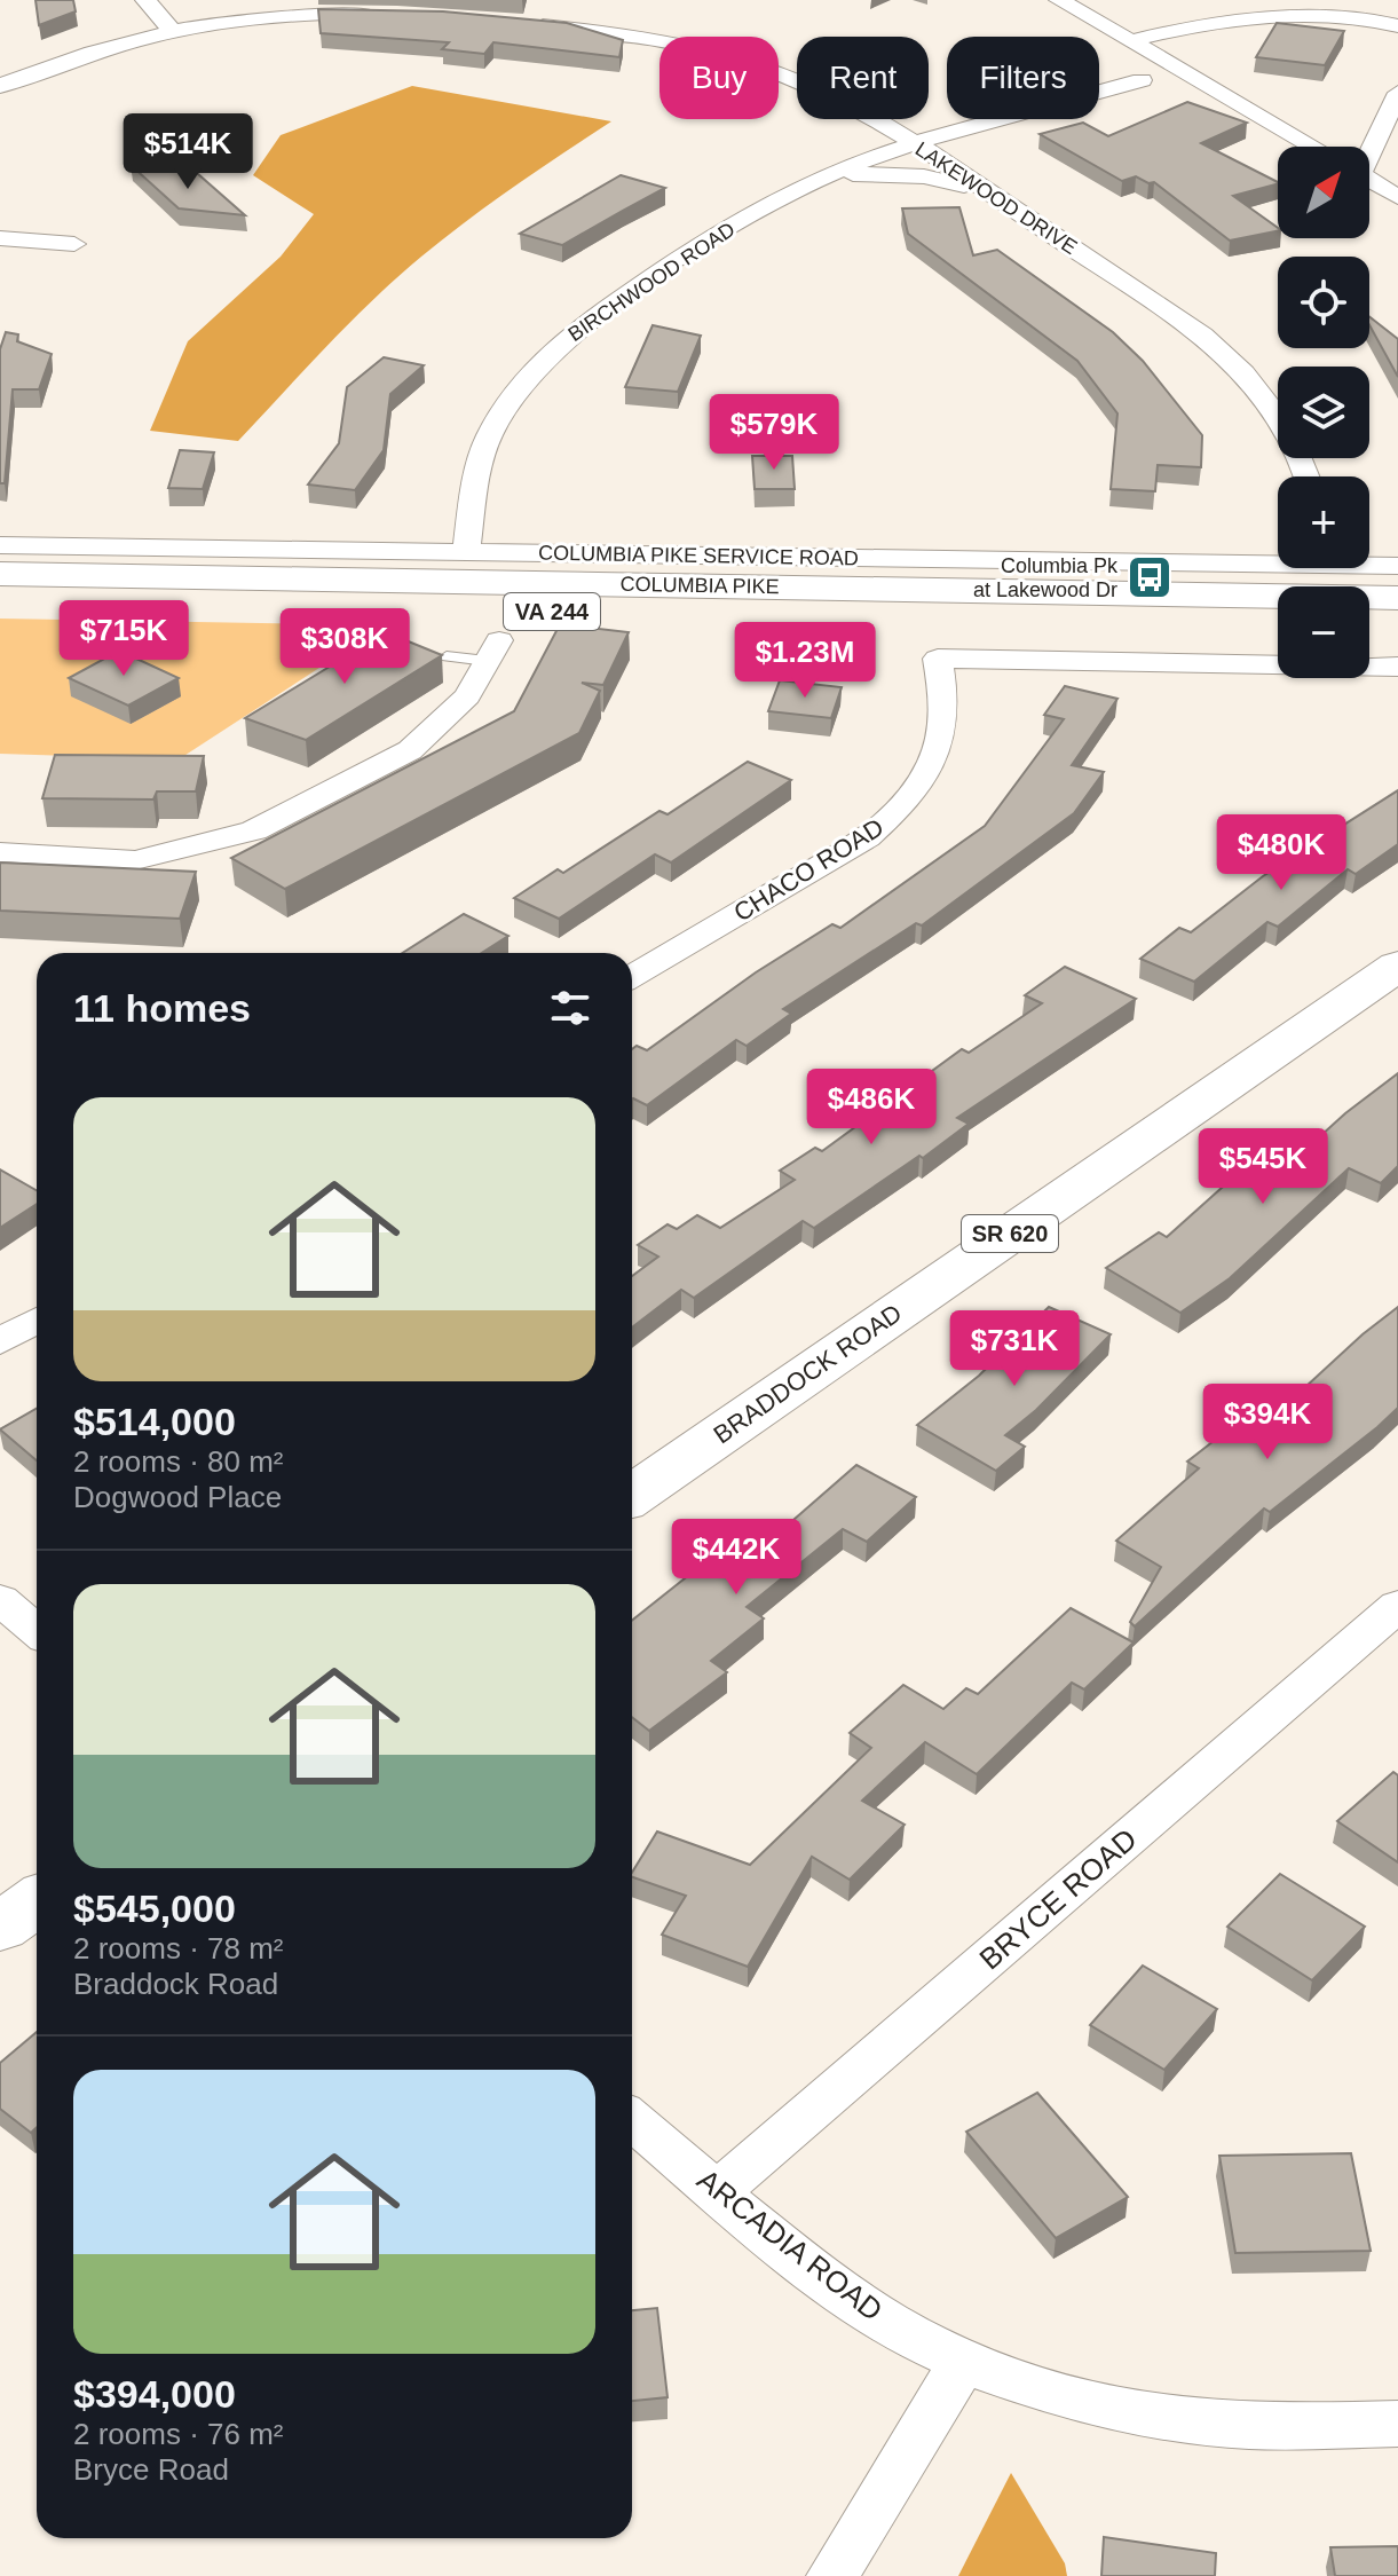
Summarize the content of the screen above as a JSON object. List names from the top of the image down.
{
  "streets": {
    "main road": [
      "COLUMBIA PIKE",
      "VA 244",
      "SR 620",
      "BRADDOCK ROAD"
    ],
    "street": [
      "LAKEWOOD DRIVE",
      "BIRCHWOOD ROAD",
      "COLUMBIA PIKE SERVICE ROAD",
      "CHACO ROAD",
      "BRYCE ROAD",
      "ARCADIA ROAD"
    ]
  },
  "crossings": [
    ["LAKEWOOD DRIVE", "BIRCHWOOD ROAD"],
    ["BIRCHWOOD ROAD", "COLUMBIA PIKE SERVICE ROAD"],
    ["BRYCE ROAD", "ARCADIA ROAD"]
  ],
  "places": {
    "bus stop": ["Columbia Pk at Lakewood Dr"]
  },
  "north": "top right",
  "page": {
    "chip": ["Buy", "Rent", "Filters"],
    "price": [
      "$514K",
      "$579K",
      "$715K",
      "$308K",
      "$1.23M",
      "$480K",
      "$486K",
      "$545K",
      "$731K",
      "$394K",
      "$442K"
    ],
    "map_buttons": ["+", "−"],
    "heading": "11 homes",
    "list": [
      {
        "name": "$514,000",
        "note": "2 rooms · 80 m² · Dogwood Place"
      },
      {
        "name": "$545,000",
        "note": "2 rooms · 78 m² · Braddock Road"
      },
      {
        "name": "$394,000",
        "note": "2 rooms · 76 m² · Bryce Road"
      }
    ]
  }
}
